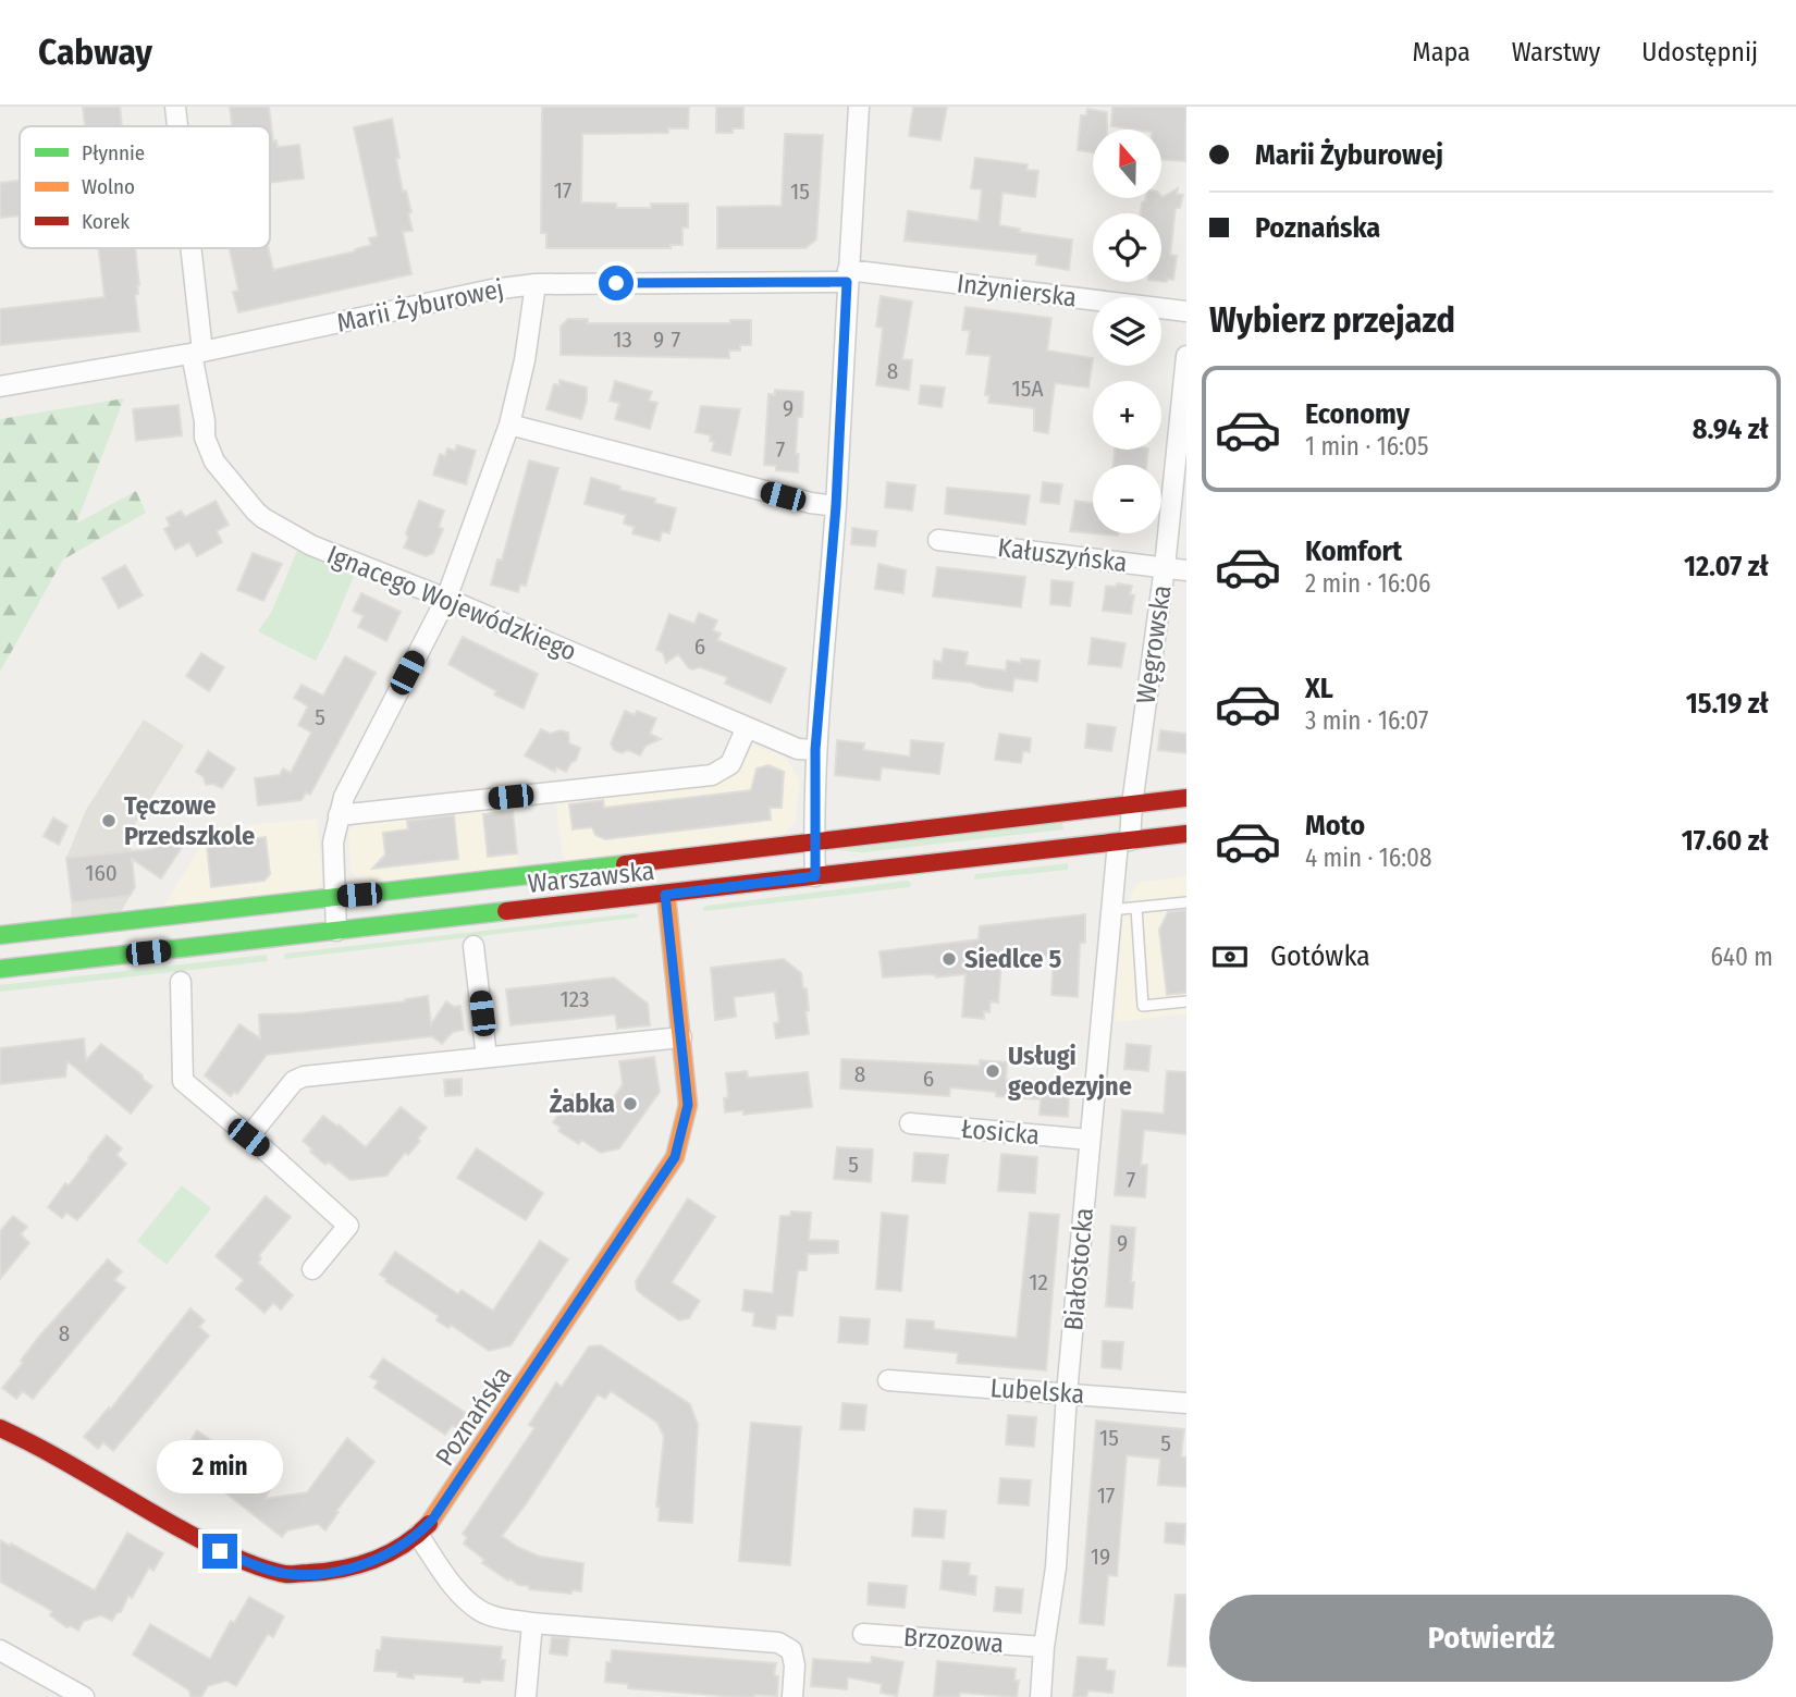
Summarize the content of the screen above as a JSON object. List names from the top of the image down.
{
  "streets": {
    "street": [
      "Inżynierska",
      "Marii Żyburowej",
      "Kałuszyńska",
      "Ignacego Wojewódzkiego",
      "Węgrowska",
      "Warszawska",
      "Łosicka",
      "Białostocka",
      "Lubelska",
      "Poznańska",
      "Brzozowa"
    ]
  },
  "crossings": [
    ["Inżynierska", "Marii Żyburowej"],
    ["Marii Żyburowej", "Ignacego Wojewódzkiego"],
    ["Kałuszyńska", "Węgrowska"],
    ["Węgrowska", "Warszawska"],
    ["Węgrowska", "Białostocka"],
    ["Warszawska", "Białostocka"],
    ["Warszawska", "Poznańska"],
    ["Łosicka", "Białostocka"],
    ["Białostocka", "Lubelska"],
    ["Białostocka", "Brzozowa"]
  ],
  "places": [
    "Tęczowe Przedszkole",
    "Siedlce 5",
    "Usługi geodezyjne",
    "Żabka"
  ],
  "house_numbers": [
    "17",
    "15",
    "13",
    "9",
    "7",
    "8",
    "15A",
    "9",
    "7",
    "6",
    "5",
    "160",
    "123",
    "8",
    "6",
    "5",
    "7",
    "9",
    "12",
    "8",
    "15",
    "5",
    "17",
    "19"
  ],
  "legend": ["Płynnie", "Wolno", "Korek"],
  "north": "top",
  "page": {
    "header": "Cabway",
    "nav": ["Mapa", "Warstwy", "Udostępnij"],
    "banner": ["Marii Żyburowej", "Poznańska"],
    "map_buttons": ["+", "−"],
    "heading": "Wybierz przejazd",
    "list": [
      {
        "name": "Economy",
        "note": "1 min · 16:05",
        "value": "8.94 zł"
      },
      {
        "name": "Komfort",
        "note": "2 min · 16:06",
        "value": "12.07 zł"
      },
      {
        "name": "XL",
        "note": "3 min · 16:07",
        "value": "15.19 zł"
      },
      {
        "name": "Moto",
        "note": "4 min · 16:08",
        "value": "17.60 zł"
      }
    ],
    "pay": ["Gotówka", "640 m"],
    "bubble": "2 min",
    "buttons": "Potwierdź"
  }
}
